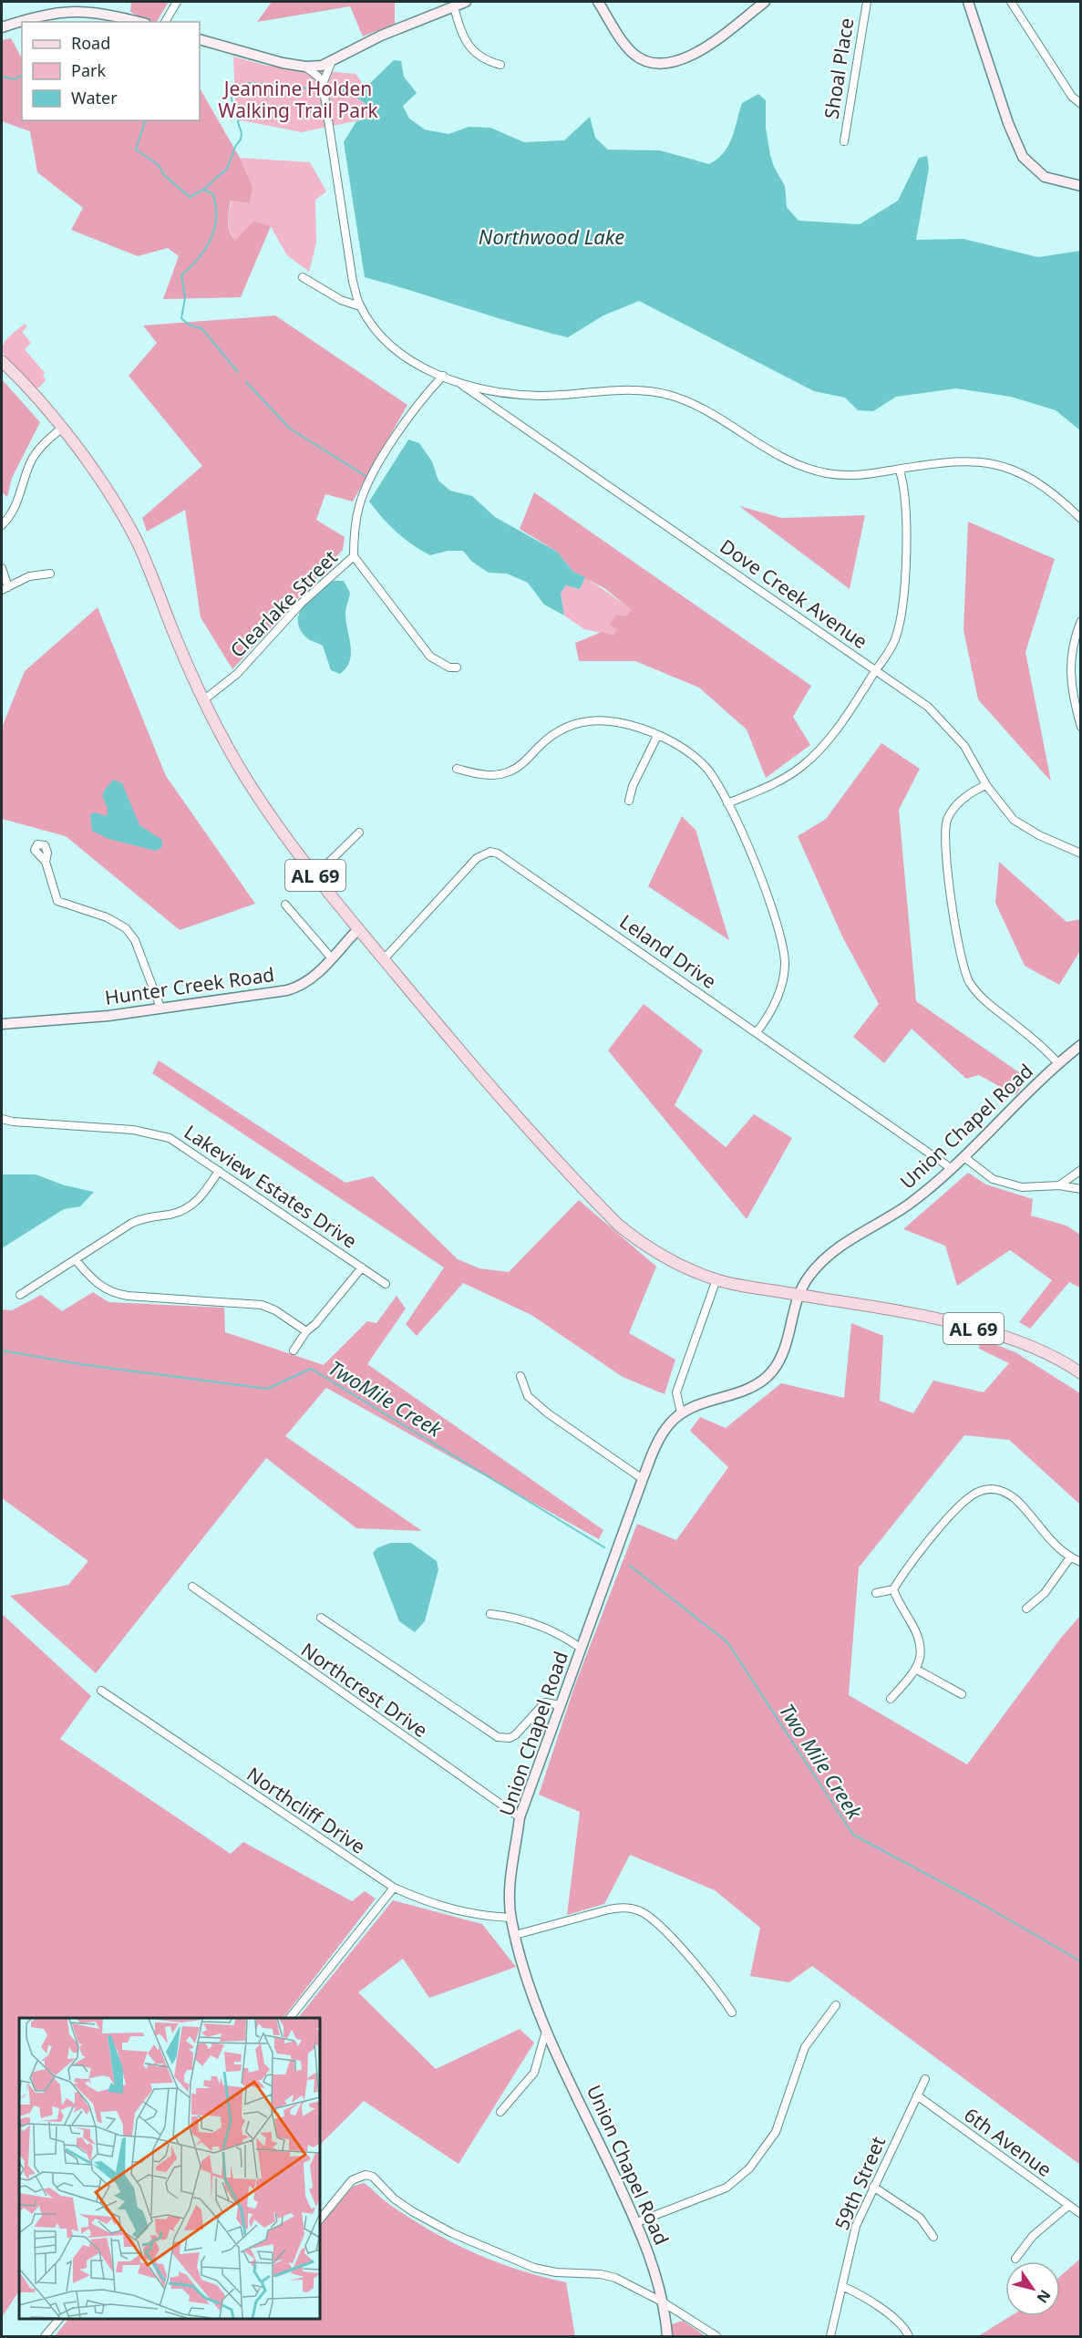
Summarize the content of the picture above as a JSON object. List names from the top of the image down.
{
  "streets": {
    "main road": ["AL 69"],
    "street": [
      "Shoal Place",
      "Dove Creek Avenue",
      "Clearlake Street",
      "Leland Drive",
      "Hunter Creek Road",
      "Union Chapel Road",
      "Lakeview Estates Drive",
      "Northcrest Drive",
      "Northcliff Drive",
      "6th Avenue",
      "59th Street"
    ]
  },
  "crossings": [
    ["Clearlake Street", "AL 69"],
    ["AL 69", "Leland Drive"],
    ["AL 69", "Hunter Creek Road"],
    ["AL 69", "Union Chapel Road"],
    ["Leland Drive", "Union Chapel Road"],
    ["Union Chapel Road", "Northcrest Drive"],
    ["Union Chapel Road", "Northcliff Drive"],
    ["6th Avenue", "59th Street"]
  ],
  "water": ["Northwood Lake", "TwoMile Creek", "Two Mile Creek"],
  "parks": ["Jeannine Holden Walking Trail Park"],
  "legend": ["Road", "Park", "Water"],
  "north": "bottom right"
}
